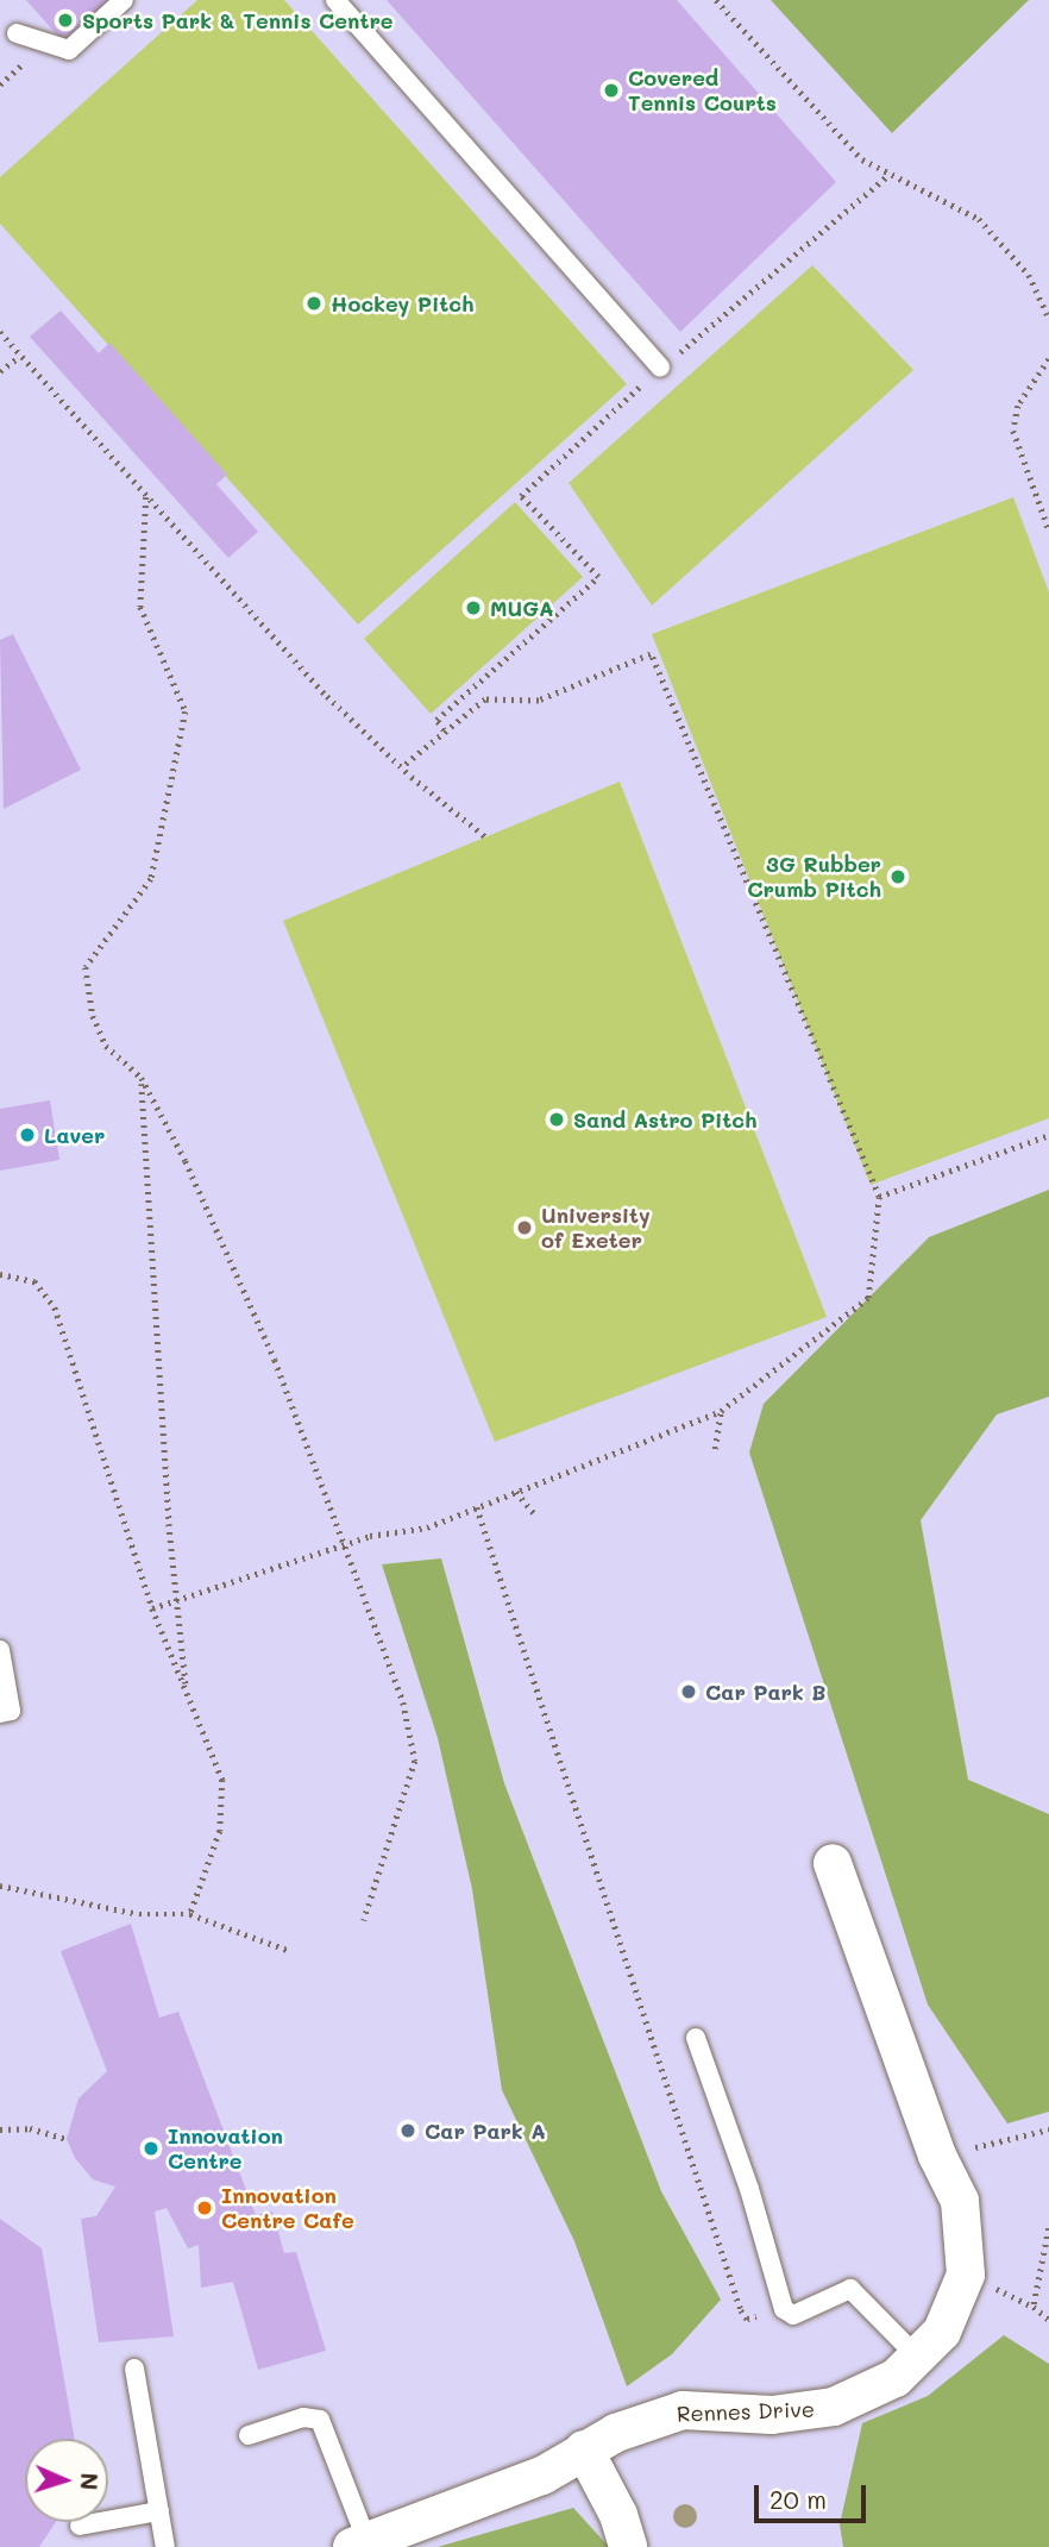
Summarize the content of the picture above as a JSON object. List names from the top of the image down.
{
  "streets": {
    "street": ["Rennes Drive"]
  },
  "places": [
    "Sports Park & Tennis Centre",
    "Covered Tennis Courts",
    "Hockey Pitch",
    "MUGA",
    "3G Rubber Crumb Pitch",
    "Sand Astro Pitch",
    "Laver",
    "University of Exeter",
    "Car Park B",
    "Car Park A",
    "Innovation Centre",
    "Innovation Centre Cafe"
  ],
  "scale_bar": "20 m",
  "north": "right"
}
